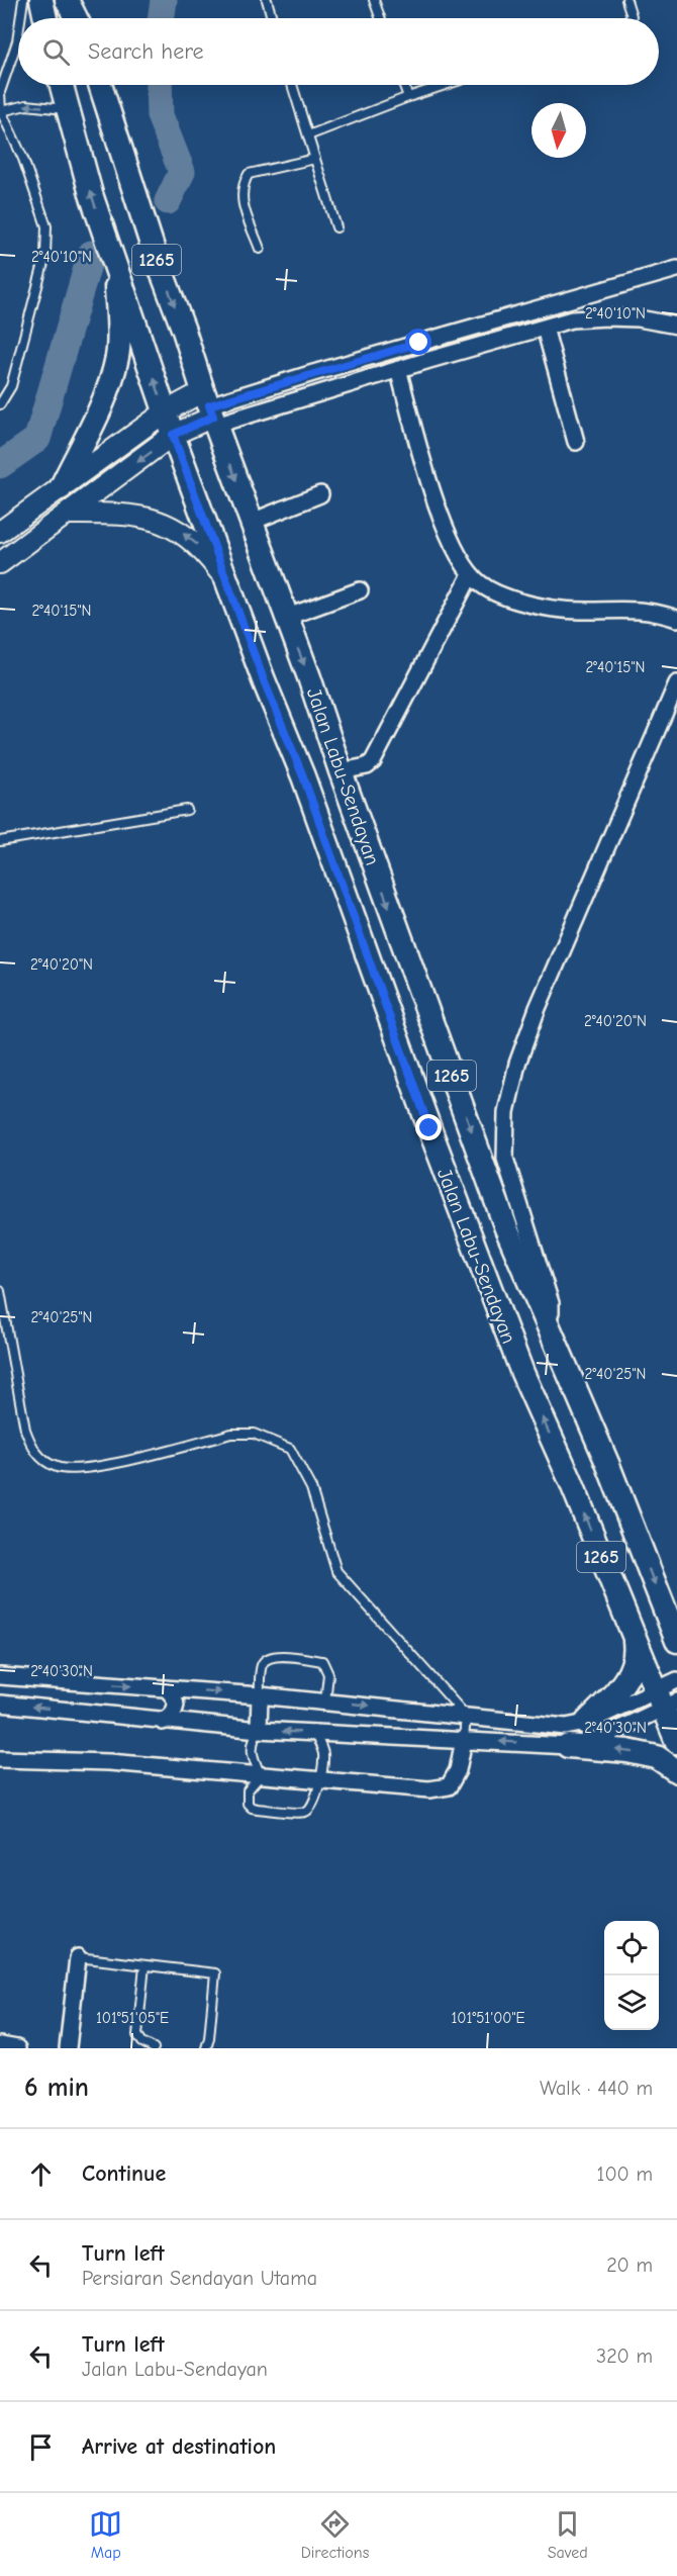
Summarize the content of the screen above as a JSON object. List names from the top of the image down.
{
  "streets": {
    "main road": ["1265", "Jalan Labu-Sendayan"]
  },
  "north": "bottom",
  "page": {
    "search": "Search here",
    "heading": ["6 min", "Walk · 440 m"],
    "list": [
      ["Continue", "100 m"],
      ["Turn left", "Persiaran Sendayan Utama", "20 m"],
      ["Turn left", "Jalan Labu-Sendayan", "320 m"],
      "Arrive at destination"
    ],
    "nav": ["Map", "Directions", "Saved"]
  },
  "coordinates": [
    "2°40'10\"N",
    "2°40'15\"N",
    "2°40'20\"N",
    "2°40'25\"N",
    "2°40'30\"N",
    "101°51'05\"E",
    "101°51'00\"E"
  ]
}
